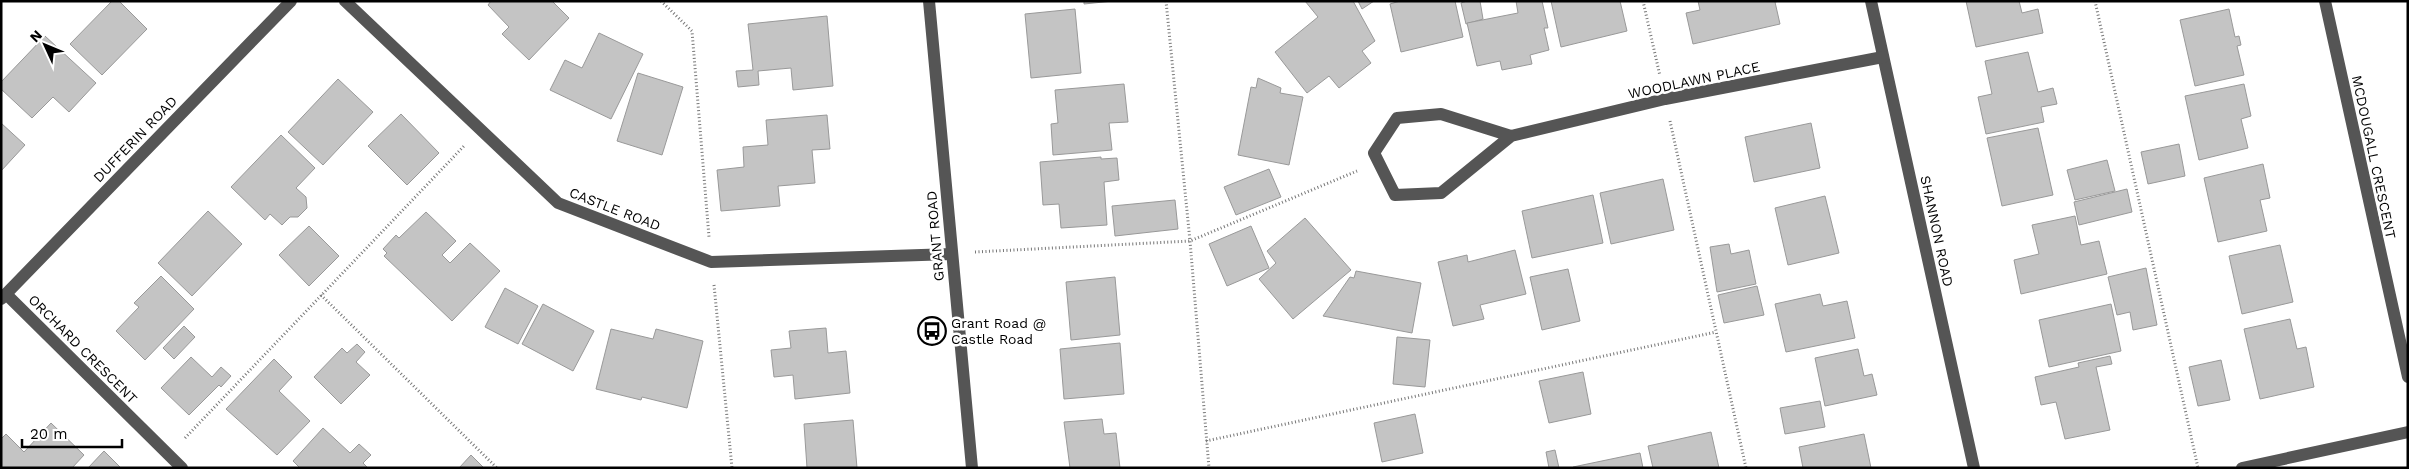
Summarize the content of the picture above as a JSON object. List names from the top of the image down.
{
  "streets": {
    "street": [
      "WOODLAWN PLACE",
      "DUFFERIN ROAD",
      "MCDOUGALL CRESCENT",
      "CASTLE ROAD",
      "SHANNON ROAD",
      "GRANT ROAD",
      "ORCHARD CRESCENT"
    ]
  },
  "crossings": [
    ["WOODLAWN PLACE", "SHANNON ROAD"],
    ["DUFFERIN ROAD", "ORCHARD CRESCENT"],
    ["CASTLE ROAD", "GRANT ROAD"]
  ],
  "places": {
    "bus stop": ["Grant Road @ Castle Road"]
  },
  "scale_bar": "20 m",
  "north": "top left"
}
